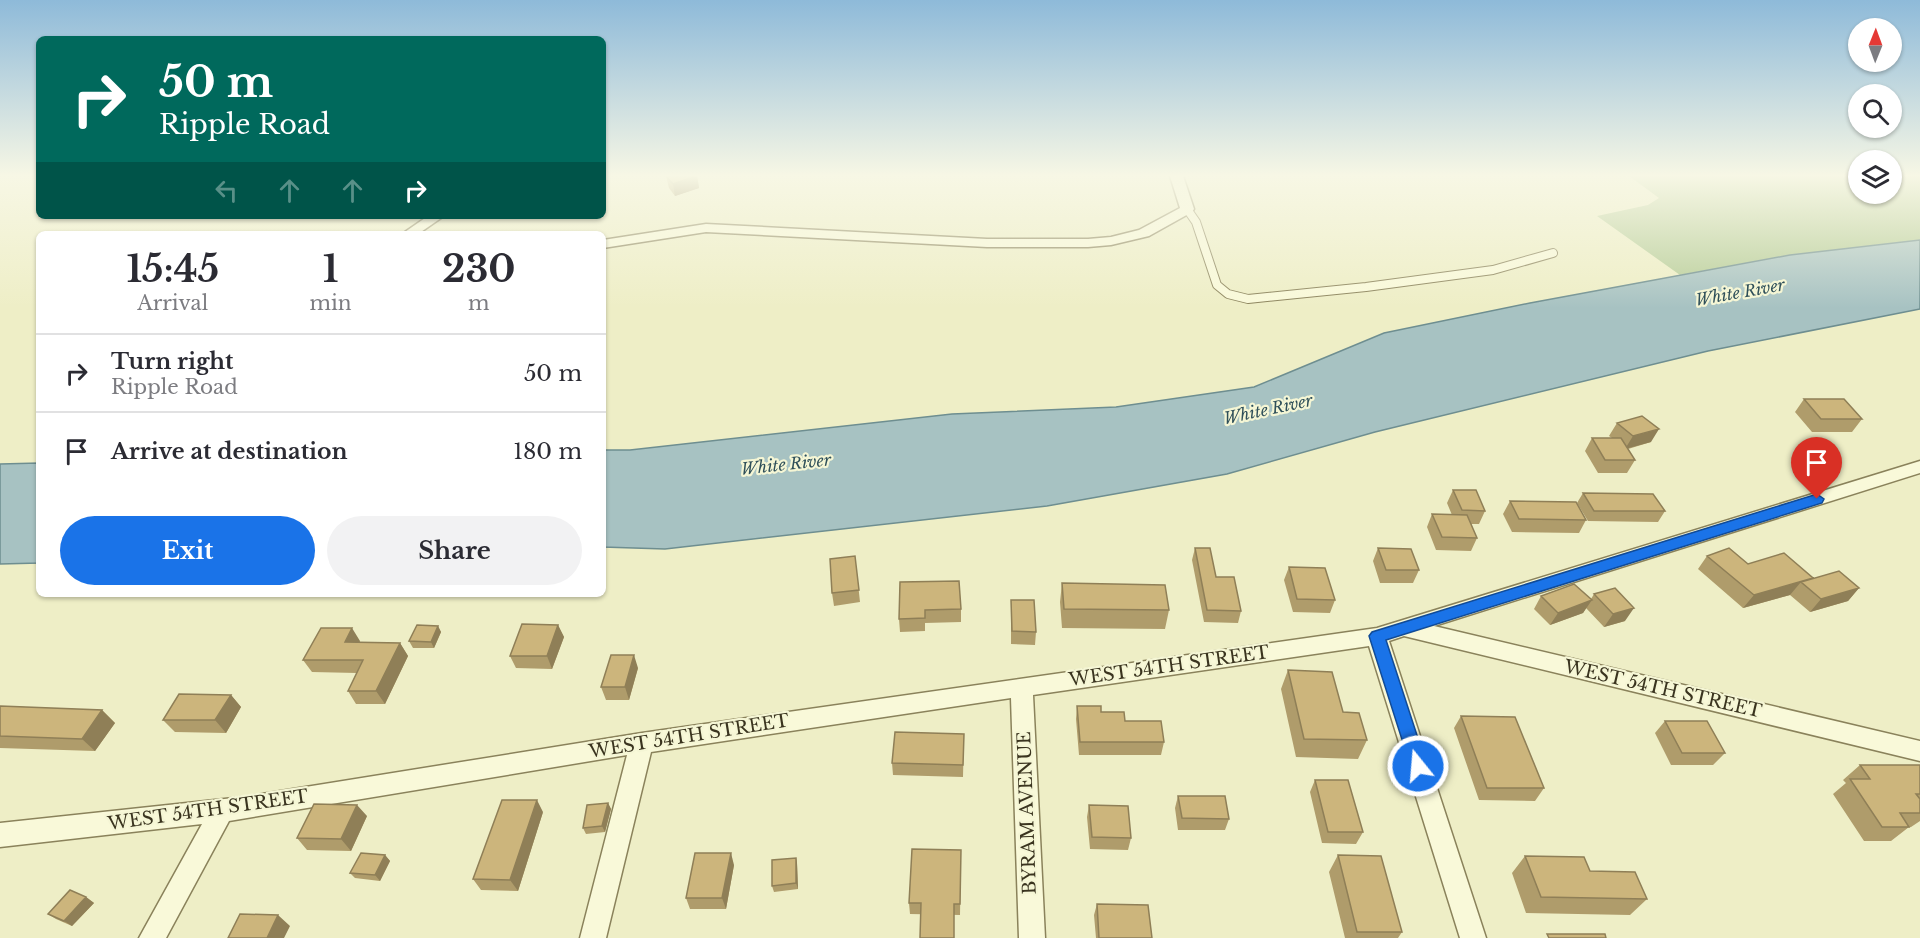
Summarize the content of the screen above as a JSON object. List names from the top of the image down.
{
  "streets": {
    "street": ["WEST 54TH STREET", "BYRAM AVENUE"]
  },
  "crossings": [
    ["WEST 54TH STREET", "BYRAM AVENUE"]
  ],
  "water": ["White River"],
  "north": "top",
  "page": {
    "turn": ["50 m", "Ripple Road"],
    "eta": [
      "15:45",
      "Arrival",
      "1",
      "min",
      "230",
      "m"
    ],
    "list": [
      {
        "name": "Turn right",
        "note": "Ripple Road",
        "value": "50 m"
      },
      {
        "name": "Arrive at destination",
        "value": "180 m"
      }
    ],
    "buttons": ["Exit", "Share"]
  }
}
